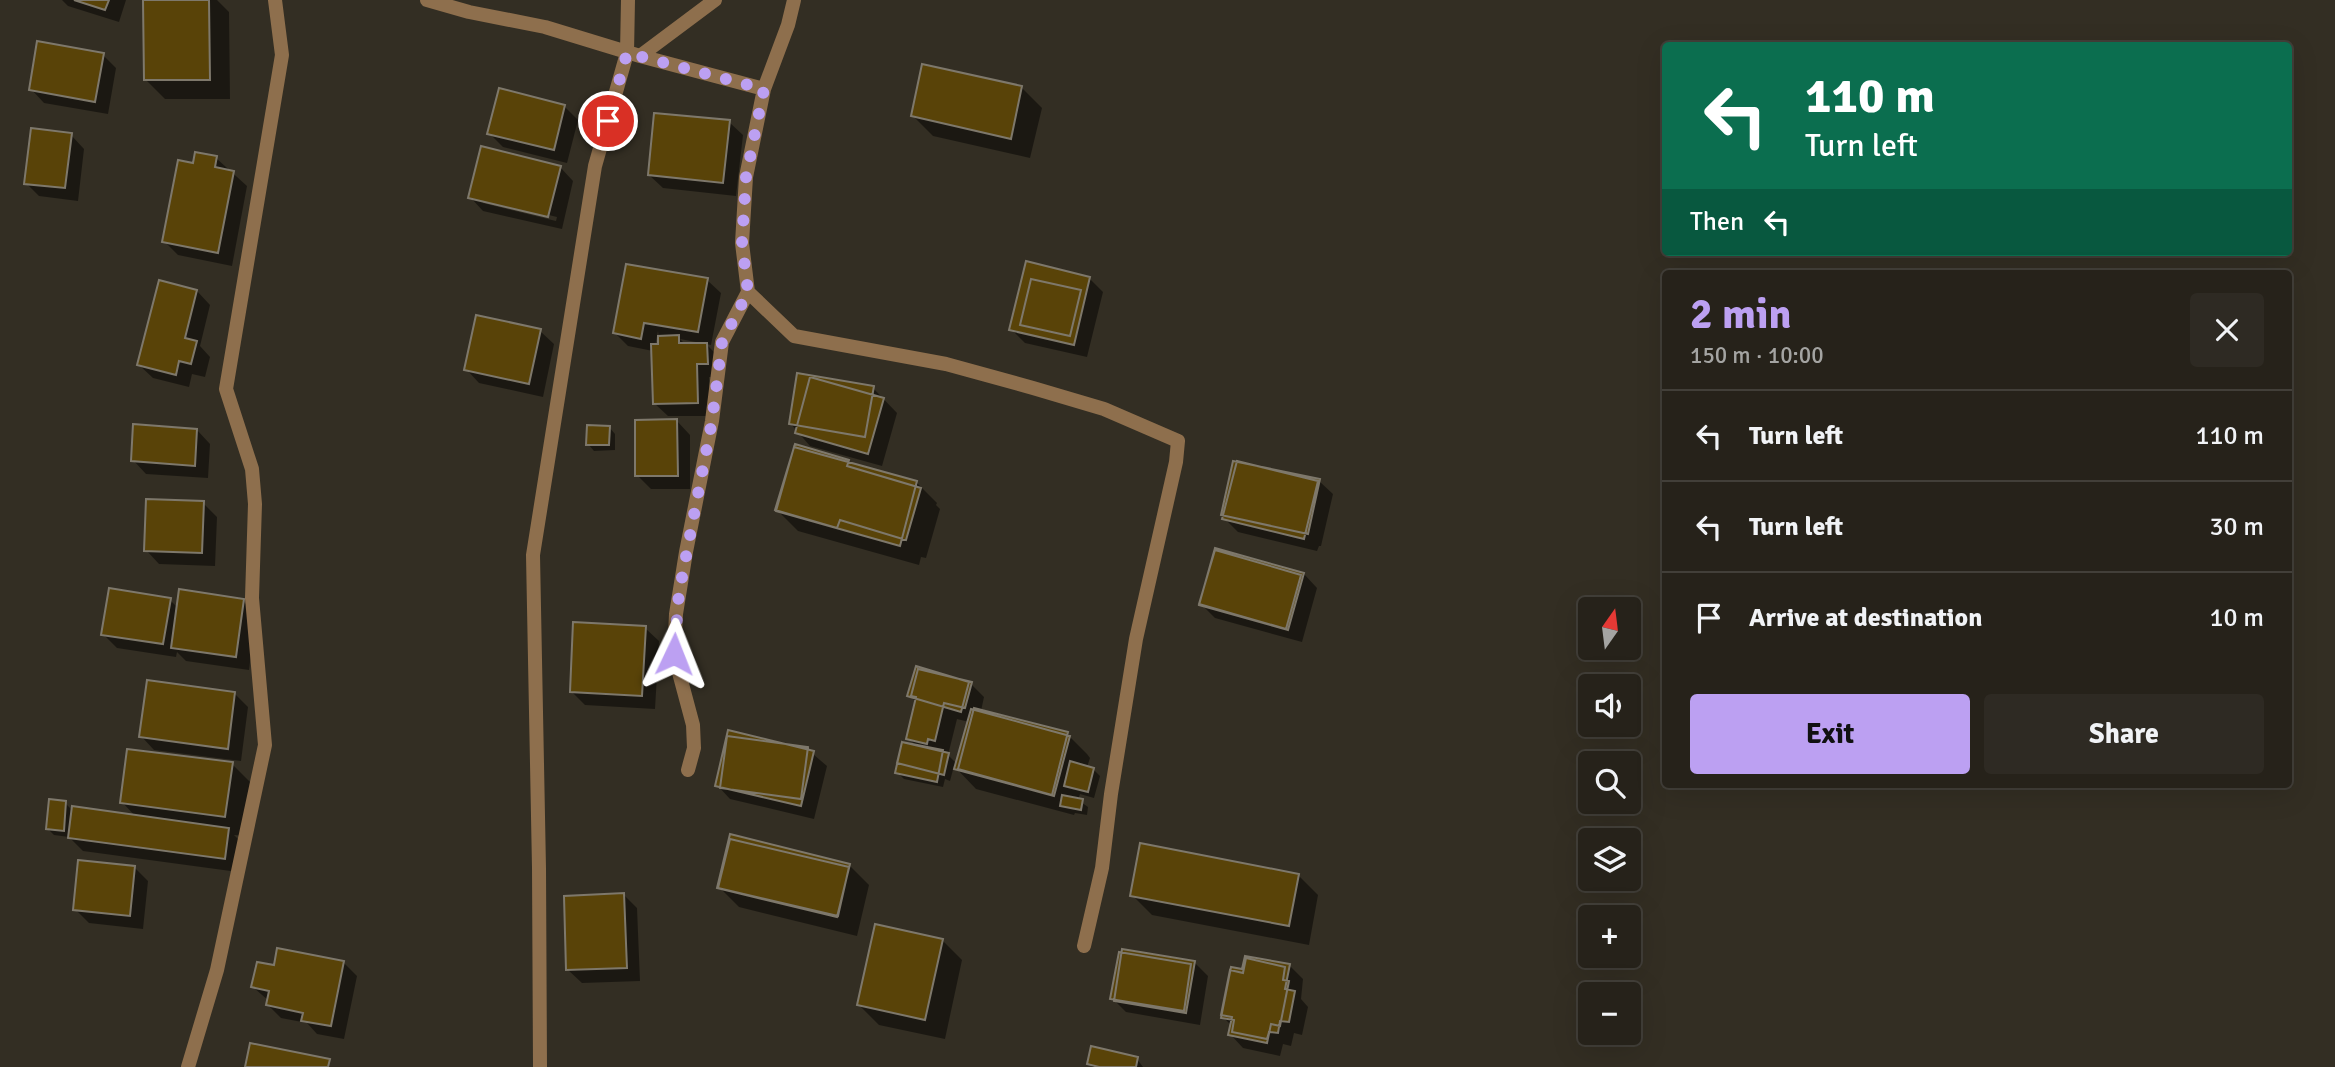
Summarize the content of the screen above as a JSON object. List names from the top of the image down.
{
  "north": "top",
  "page": {
    "turn": ["110 m", "Turn left"],
    "then": "Then",
    "heading": ["2 min", "150 m · 10:00"],
    "list": [
      {
        "name": "Turn left",
        "value": "110 m"
      },
      {
        "name": "Turn left",
        "value": "30 m"
      },
      {
        "name": "Arrive at destination",
        "value": "10 m"
      }
    ],
    "map_buttons": ["+", "−"],
    "buttons": ["Exit", "Share"]
  }
}
